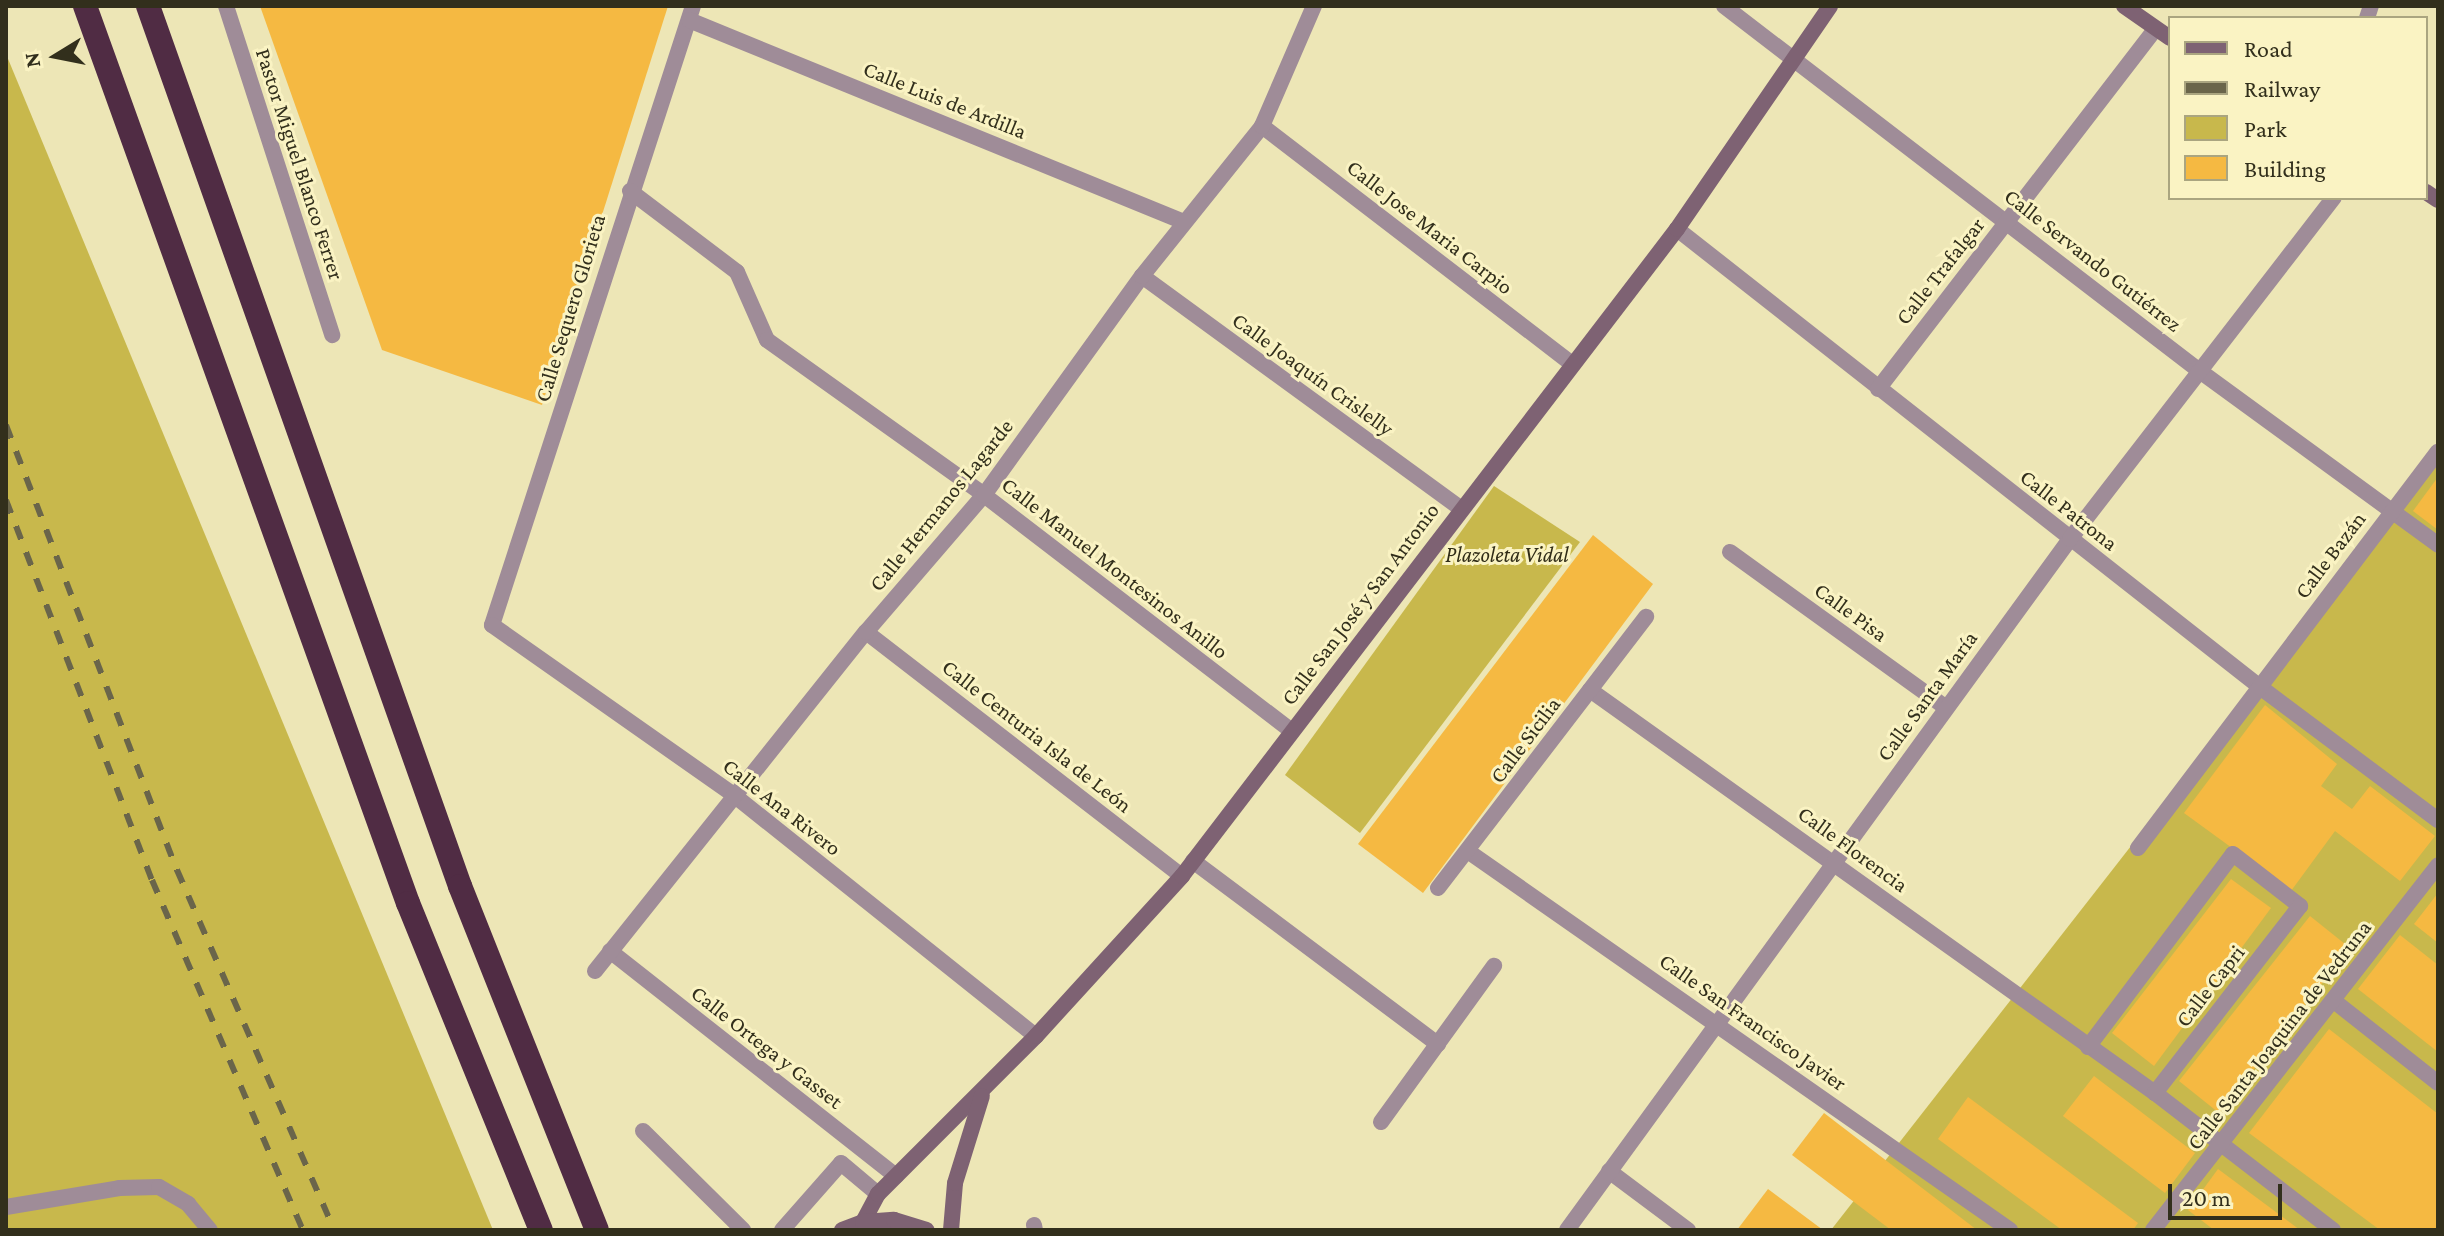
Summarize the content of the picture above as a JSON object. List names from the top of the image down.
{
  "streets": {
    "street": [
      "Calle Luis de Ardilla",
      "Pastor Miguel Blanco Ferrer",
      "Calle Jose Maria Carpio",
      "Calle Servando Gutiérrez",
      "Calle Trafalgar",
      "Calle Sequero Glorieta",
      "Calle Joaquín Crislelly",
      "Calle Hermanos Lagarde",
      "Calle Patrona",
      "Calle Bazán",
      "Calle Manuel Montesinos Anillo",
      "Calle San José y San Antonio",
      "Calle Pisa",
      "Calle Santa María",
      "Calle Centuria Isla de León",
      "Calle Sicilia",
      "Calle Ana Rivero",
      "Calle Florencia",
      "Calle Capri",
      "Calle San Francisco Javier",
      "Calle Santa Joaquina de Vedruna",
      "Calle Ortega y Gasset"
    ]
  },
  "crossings": [
    ["Calle Luis de Ardilla", "Calle Sequero Glorieta"],
    ["Calle Luis de Ardilla", "Calle Hermanos Lagarde"],
    ["Calle Jose Maria Carpio", "Calle Hermanos Lagarde"],
    ["Calle Jose Maria Carpio", "Calle San José y San Antonio"],
    ["Calle Servando Gutiérrez", "Calle Trafalgar"],
    ["Calle Servando Gutiérrez", "Calle Bazán"],
    ["Calle Servando Gutiérrez", "Calle San José y San Antonio"],
    ["Calle Servando Gutiérrez", "Calle Santa María"],
    ["Calle Trafalgar", "Calle Patrona"],
    ["Calle Sequero Glorieta", "Calle Manuel Montesinos Anillo"],
    ["Calle Sequero Glorieta", "Calle Ana Rivero"],
    ["Calle Joaquín Crislelly", "Calle Hermanos Lagarde"],
    ["Calle Joaquín Crislelly", "Calle San José y San Antonio"],
    ["Calle Hermanos Lagarde", "Calle Manuel Montesinos Anillo"],
    ["Calle Hermanos Lagarde", "Calle Centuria Isla de León"],
    ["Calle Hermanos Lagarde", "Calle Ana Rivero"],
    ["Calle Hermanos Lagarde", "Calle Ortega y Gasset"],
    ["Calle Patrona", "Calle Bazán"],
    ["Calle Patrona", "Calle San José y San Antonio"],
    ["Calle Patrona", "Calle Santa María"],
    ["Calle Manuel Montesinos Anillo", "Calle San José y San Antonio"],
    ["Calle San José y San Antonio", "Calle Centuria Isla de León"],
    ["Calle San José y San Antonio", "Calle Ana Rivero"],
    ["Calle Pisa", "Calle Santa María"],
    ["Calle Santa María", "Calle Florencia"],
    ["Calle Santa María", "Calle San Francisco Javier"],
    ["Calle Sicilia", "Calle Florencia"],
    ["Calle Sicilia", "Calle San Francisco Javier"],
    ["Calle Florencia", "Calle Capri"],
    ["Calle Florencia", "Calle Santa Joaquina de Vedruna"]
  ],
  "parks": ["Plazoleta Vidal"],
  "legend": [
    "Road",
    "Railway",
    "Park",
    "Building"
  ],
  "scale_bar": "20 m",
  "north": "left"
}
